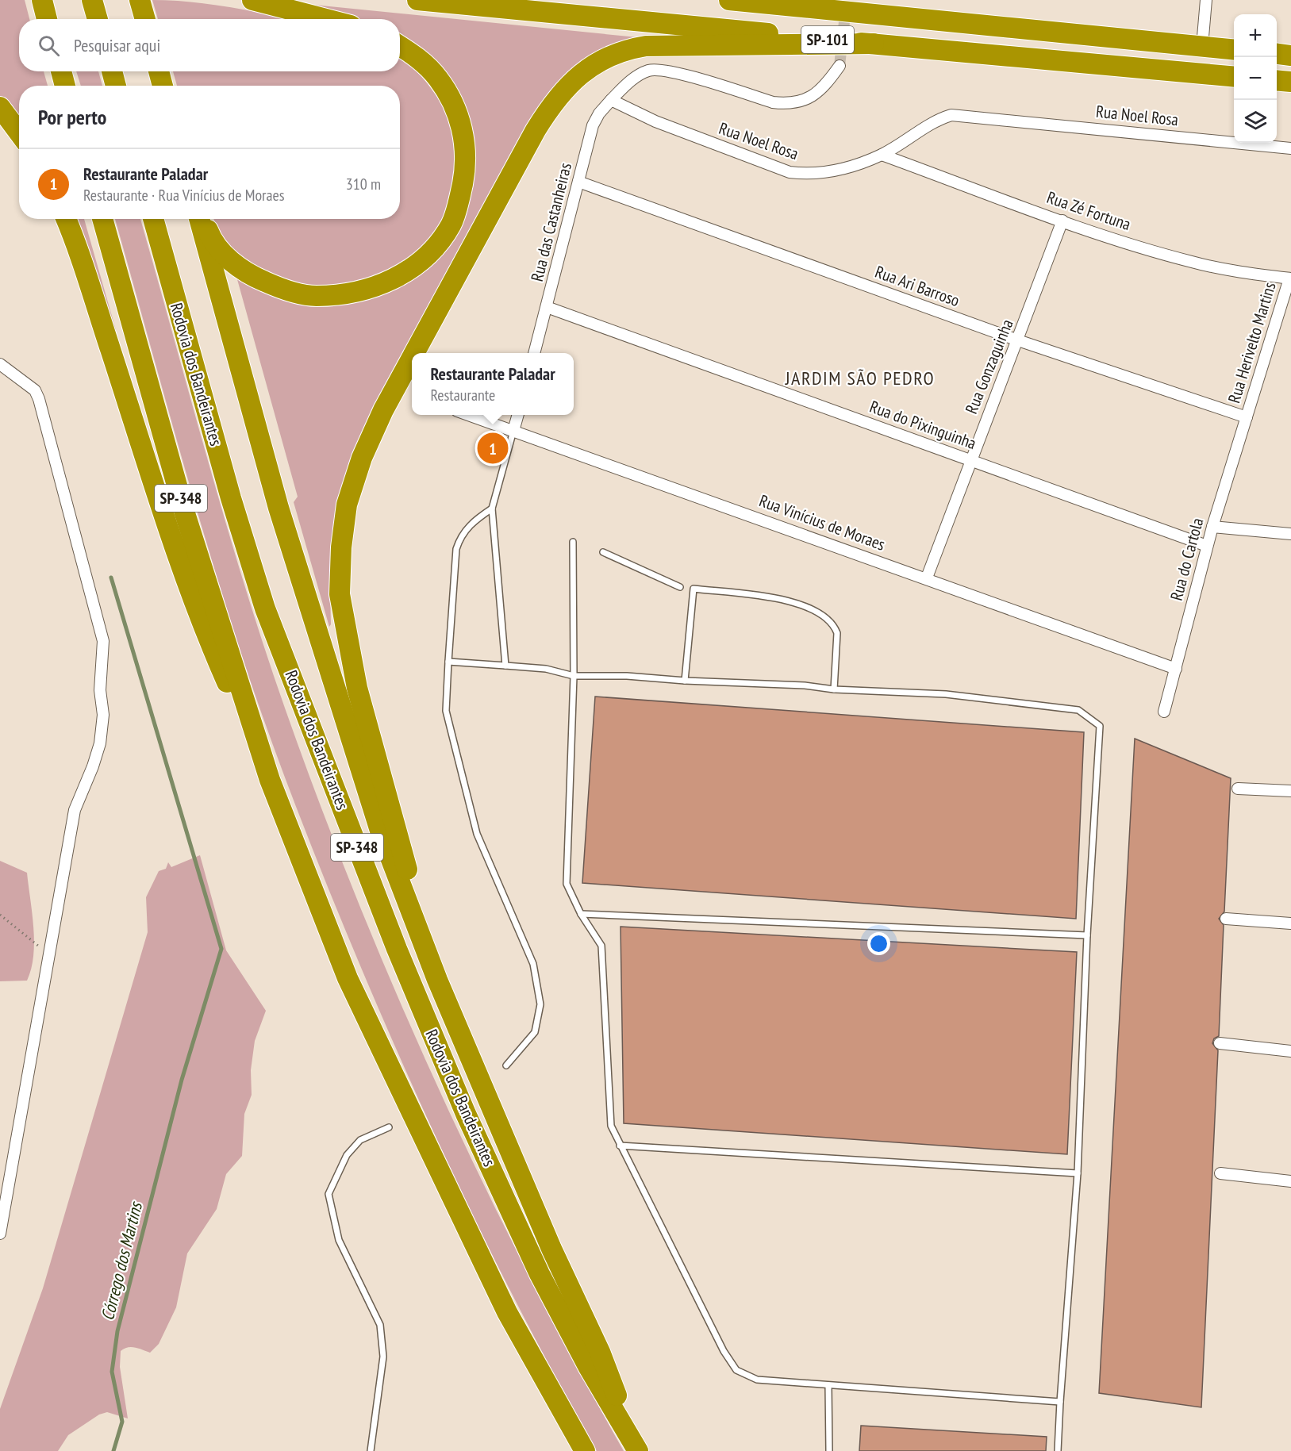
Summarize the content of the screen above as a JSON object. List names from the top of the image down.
{
  "streets": {
    "highway": ["SP-101", "Rodovia dos Bandeirantes", "SP-348"],
    "street": [
      "Rua Noel Rosa",
      "Rua Zé Fortuna",
      "Rua das Castanheiras",
      "Rua Ari Barroso",
      "Rua Herivelto Martins",
      "Rua Gonzaguinha",
      "Rua do Pixinguinha",
      "Rua Vinícius de Moraes",
      "Rua do Cartola"
    ]
  },
  "crossings": [
    ["Rua Noel Rosa", "Rua Zé Fortuna"],
    ["Rua Noel Rosa", "Rua das Castanheiras"],
    ["Rua Zé Fortuna", "Rua Herivelto Martins"],
    ["Rua Zé Fortuna", "Rua Gonzaguinha"],
    ["Rua das Castanheiras", "Rua Ari Barroso"],
    ["Rua das Castanheiras", "Rua do Pixinguinha"],
    ["Rua Ari Barroso", "Rua Herivelto Martins"],
    ["Rua Ari Barroso", "Rua Gonzaguinha"],
    ["Rua Ari Barroso", "Rua do Cartola"],
    ["Rua Herivelto Martins", "Rua do Cartola"],
    ["Rua Gonzaguinha", "Rua do Pixinguinha"],
    ["Rua Gonzaguinha", "Rua Vinícius de Moraes"],
    ["Rua do Pixinguinha", "Rua do Cartola"],
    ["Rua Vinícius de Moraes", "Rua do Cartola"]
  ],
  "districts": ["JARDIM SÃO PEDRO"],
  "water": ["Córrego dos Martins"],
  "page": {
    "map_buttons": ["+", "−"],
    "search": "Pesquisar aqui",
    "heading": "Por perto",
    "list": [
      {
        "mark": "1",
        "name": "Restaurante Paladar",
        "note": "Restaurante · Rua Vinícius de Moraes",
        "value": "310 m"
      }
    ],
    "popup": ["Restaurante Paladar", "Restaurante"],
    "pins": "1"
  }
}
